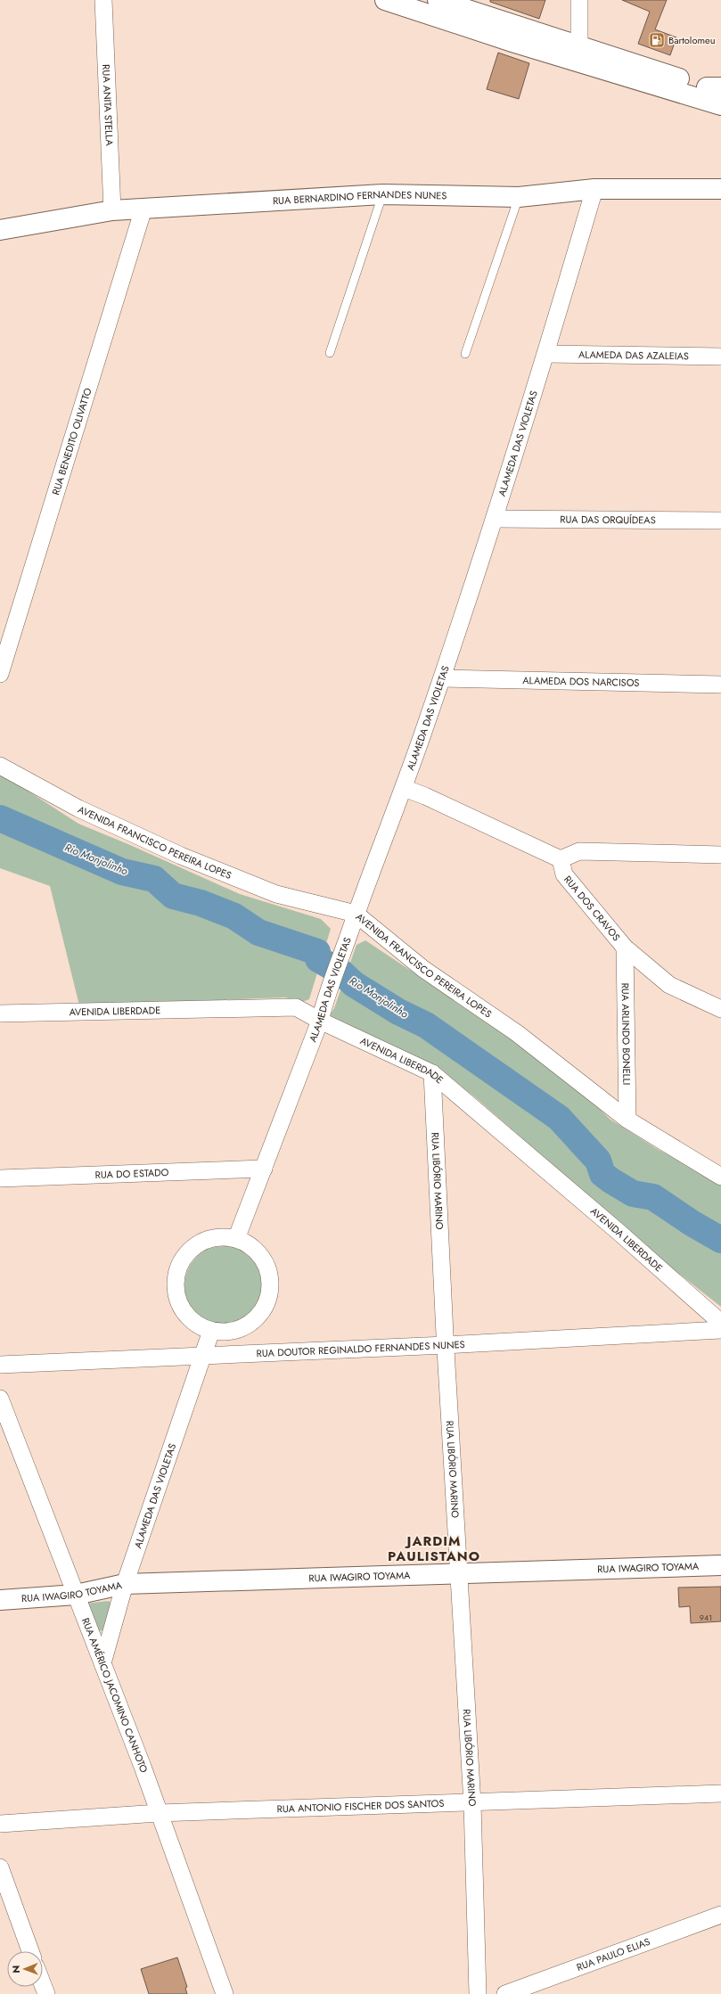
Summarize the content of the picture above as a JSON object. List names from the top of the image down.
{
  "streets": {
    "street": [
      "RUA ANITA STELLA",
      "RUA BERNARDINO FERNANDES NUNES",
      "ALAMEDA DAS AZALEIAS",
      "RUA BENEDITO OLIVATTO",
      "ALAMEDA DAS VIOLETAS",
      "RUA DAS ORQUÍDEAS",
      "ALAMEDA DOS NARCISOS",
      "AVENIDA FRANCISCO PEREIRA LOPES",
      "RUA DOS CRAVOS",
      "AVENIDA LIBERDADE",
      "RUA ARLINDO BONELLI",
      "RUA DO ESTADO",
      "RUA LIBÓRIO MARINO",
      "RUA DOUTOR REGINALDO FERNANDES NUNES",
      "RUA IWAGIRO TOYAMA",
      "RUA AMÉRICO JACOMINO CANHOTO",
      "RUA ANTONIO FISCHER DOS SANTOS",
      "RUA PAULO ELIAS"
    ]
  },
  "crossings": [
    ["RUA ANITA STELLA", "RUA BERNARDINO FERNANDES NUNES"],
    ["RUA BERNARDINO FERNANDES NUNES", "RUA BENEDITO OLIVATTO"],
    ["RUA BERNARDINO FERNANDES NUNES", "ALAMEDA DAS VIOLETAS"],
    ["ALAMEDA DAS AZALEIAS", "ALAMEDA DAS VIOLETAS"],
    ["ALAMEDA DAS VIOLETAS", "RUA DAS ORQUÍDEAS"],
    ["ALAMEDA DAS VIOLETAS", "ALAMEDA DOS NARCISOS"],
    ["ALAMEDA DAS VIOLETAS", "AVENIDA FRANCISCO PEREIRA LOPES"],
    ["ALAMEDA DAS VIOLETAS", "AVENIDA LIBERDADE"],
    ["ALAMEDA DAS VIOLETAS", "RUA DO ESTADO"],
    ["ALAMEDA DAS VIOLETAS", "RUA DOUTOR REGINALDO FERNANDES NUNES"],
    ["ALAMEDA DAS VIOLETAS", "RUA IWAGIRO TOYAMA"],
    ["ALAMEDA DAS VIOLETAS", "RUA AMÉRICO JACOMINO CANHOTO"],
    ["AVENIDA FRANCISCO PEREIRA LOPES", "RUA ARLINDO BONELLI"],
    ["RUA DOS CRAVOS", "RUA ARLINDO BONELLI"],
    ["AVENIDA LIBERDADE", "RUA LIBÓRIO MARINO"],
    ["RUA LIBÓRIO MARINO", "RUA DOUTOR REGINALDO FERNANDES NUNES"],
    ["RUA LIBÓRIO MARINO", "RUA IWAGIRO TOYAMA"],
    ["RUA LIBÓRIO MARINO", "RUA ANTONIO FISCHER DOS SANTOS"],
    ["RUA IWAGIRO TOYAMA", "RUA AMÉRICO JACOMINO CANHOTO"],
    ["RUA AMÉRICO JACOMINO CANHOTO", "RUA ANTONIO FISCHER DOS SANTOS"]
  ],
  "districts": ["JARDIM PAULISTANO"],
  "water": ["Rio Monjolinho"],
  "places": {
    "fuel station": ["Bartolomeu"]
  },
  "house_numbers": ["941"],
  "north": "left"
}
